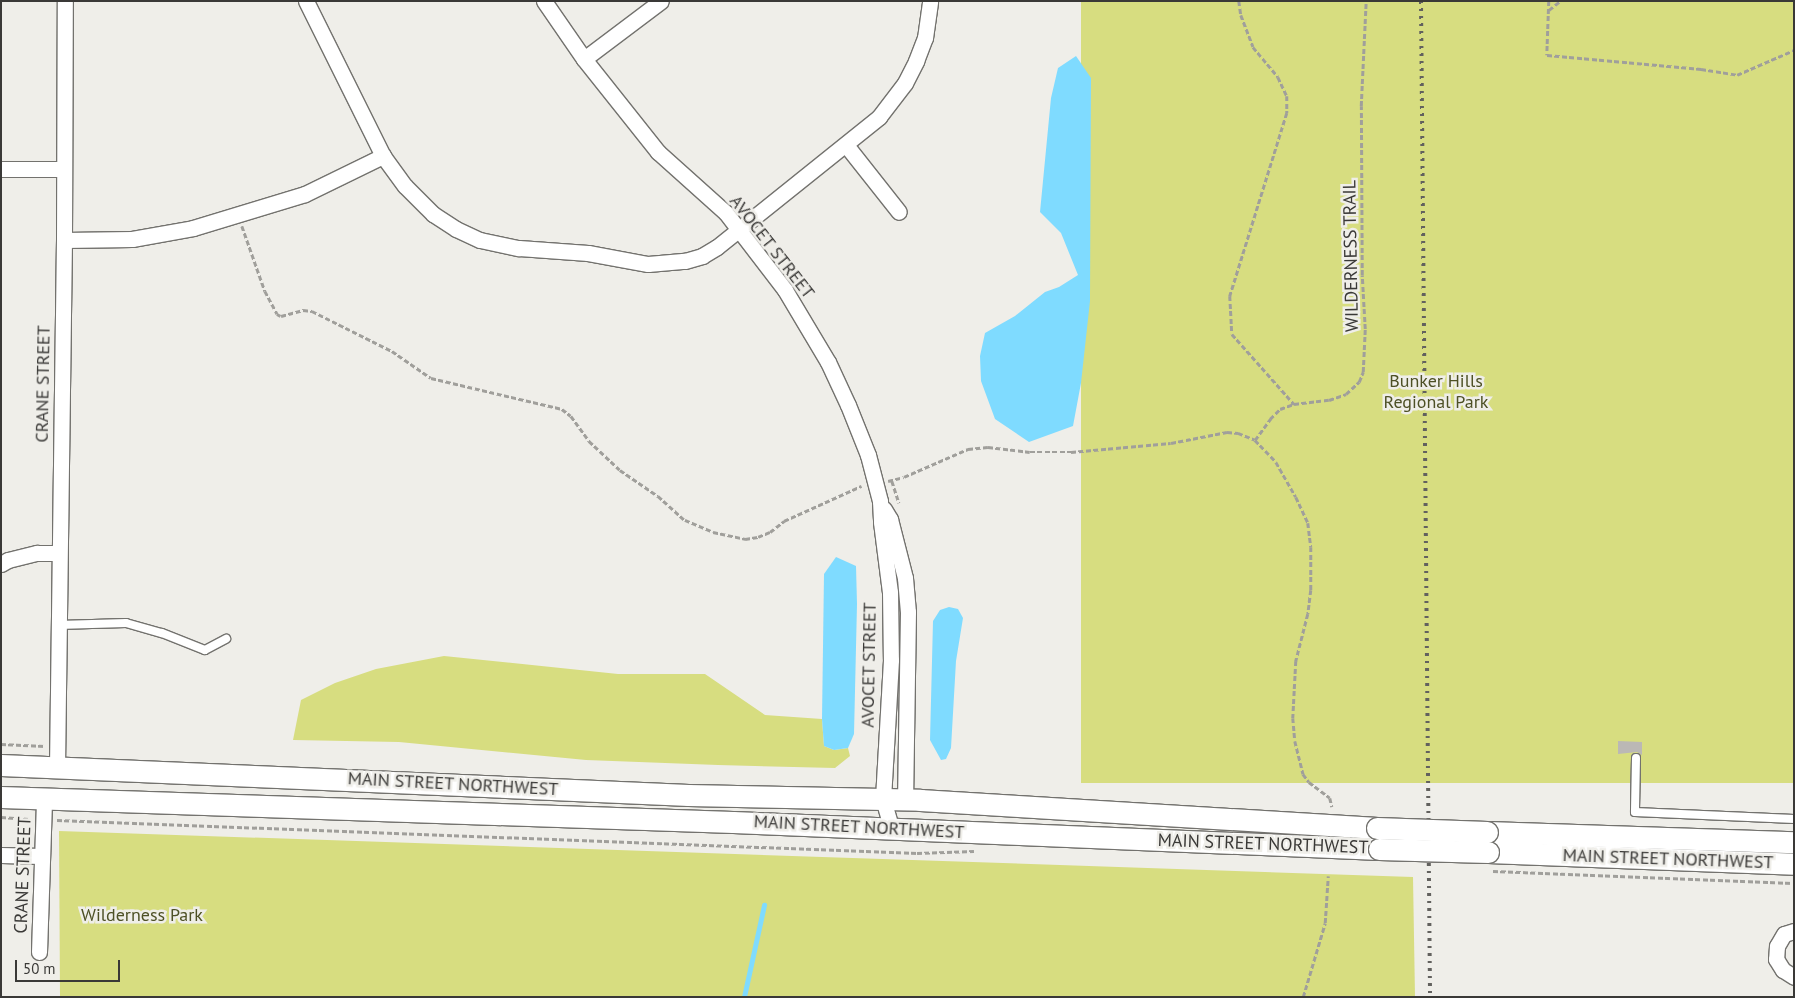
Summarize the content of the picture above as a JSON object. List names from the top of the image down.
{
  "streets": {
    "main road": ["MAIN STREET NORTHWEST"],
    "street": ["AVOCET STREET", "CRANE STREET"],
    "path": ["WILDERNESS TRAIL"]
  },
  "crossings": [
    ["AVOCET STREET", "MAIN STREET NORTHWEST"],
    ["CRANE STREET", "MAIN STREET NORTHWEST"]
  ],
  "parks": ["Bunker Hills Regional Park", "Wilderness Park"],
  "scale_bar": "50 m"
}
